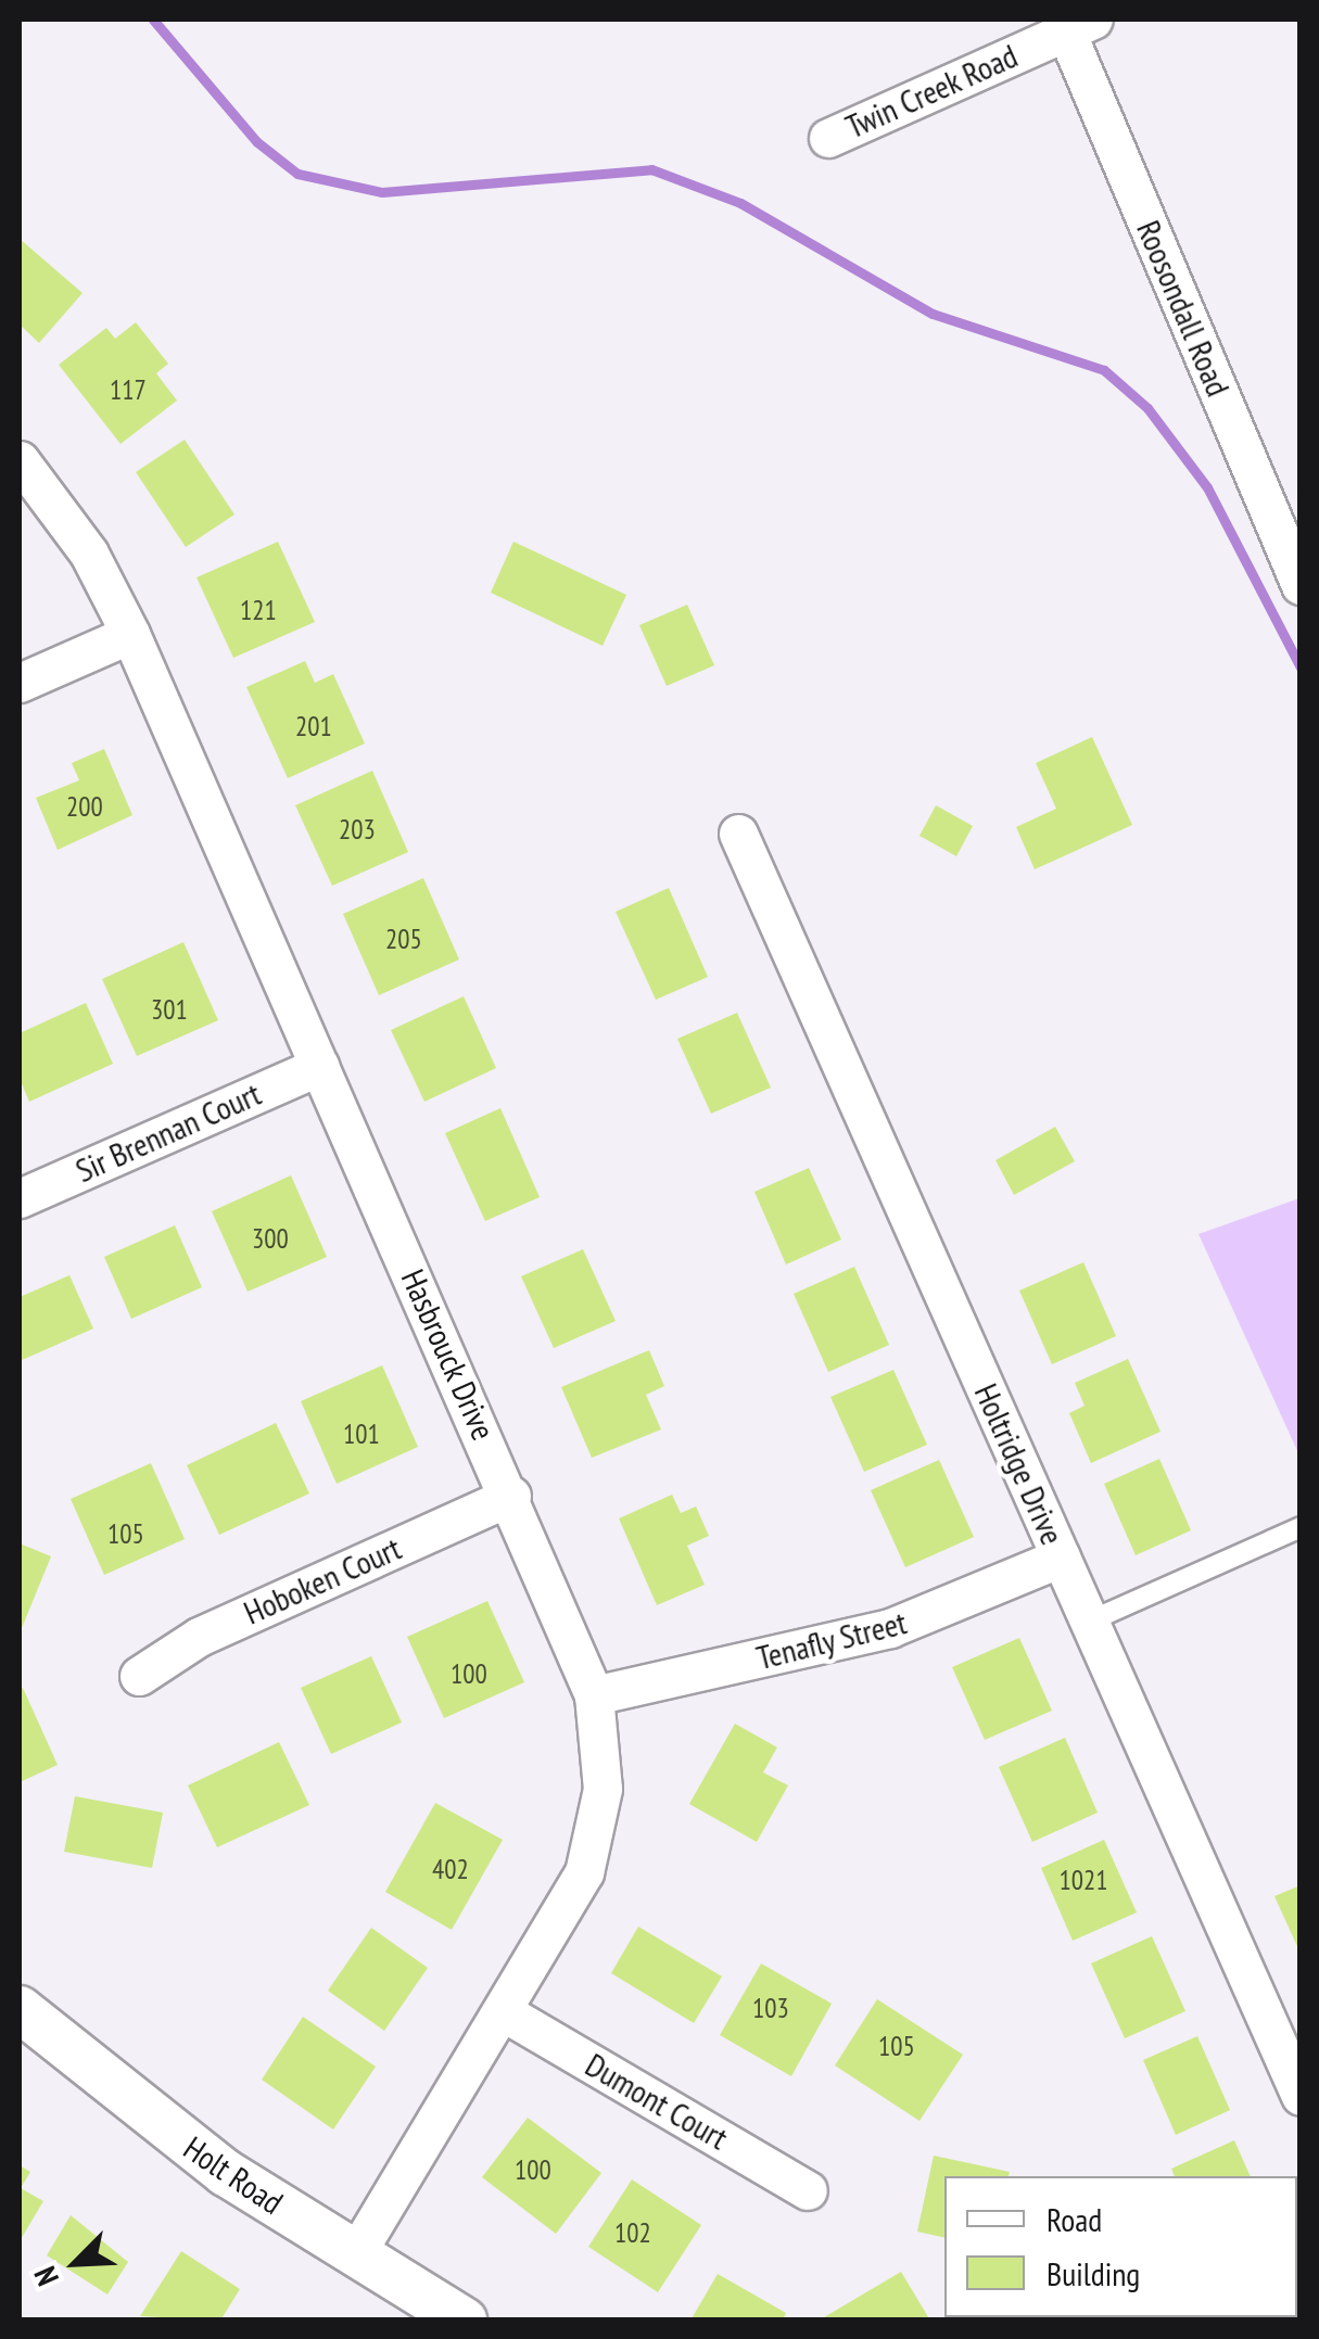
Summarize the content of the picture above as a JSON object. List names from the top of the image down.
{
  "streets": {
    "street": [
      "Twin Creek Road",
      "Roosondall Road",
      "Sir Brennan Court",
      "Hasbrouck Drive",
      "Holtridge Drive",
      "Hoboken Court",
      "Tenafly Street",
      "Dumont Court",
      "Holt Road"
    ]
  },
  "crossings": [
    ["Twin Creek Road", "Roosondall Road"],
    ["Sir Brennan Court", "Hasbrouck Drive"],
    ["Hasbrouck Drive", "Hoboken Court"],
    ["Hasbrouck Drive", "Tenafly Street"],
    ["Hasbrouck Drive", "Dumont Court"],
    ["Hasbrouck Drive", "Holt Road"],
    ["Holtridge Drive", "Tenafly Street"]
  ],
  "house_numbers": [
    "117",
    "121",
    "201",
    "200",
    "203",
    "205",
    "301",
    "300",
    "101",
    "105",
    "100",
    "402",
    "1021",
    "103",
    "105",
    "100",
    "102"
  ],
  "legend": ["Road", "Building"],
  "north": "bottom left"
}
